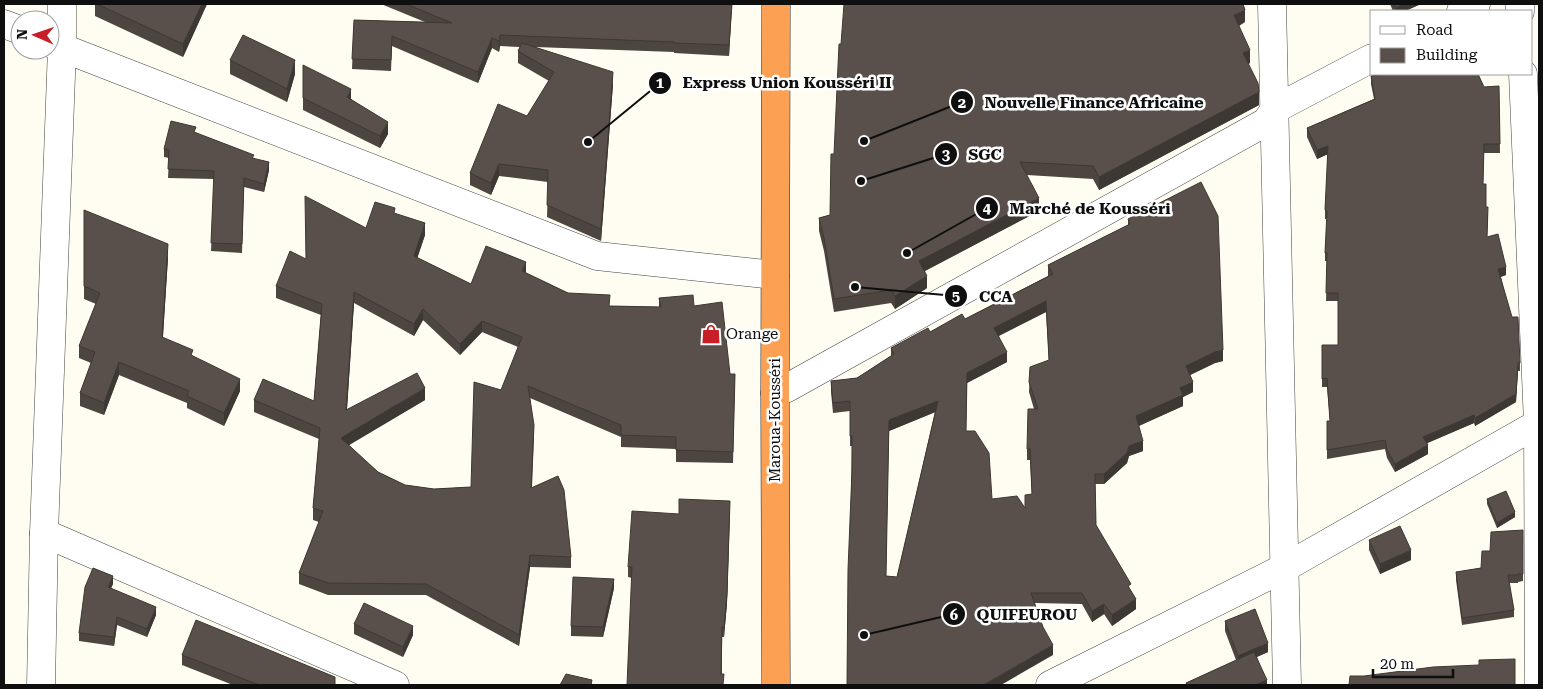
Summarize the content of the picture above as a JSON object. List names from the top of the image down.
{
  "streets": {
    "highway": ["Maroua-Kousséri"]
  },
  "places": {
    "other": [
      "Nouvelle Finance Africaine",
      "Express Union Kousséri II",
      "SGC",
      "Marché de Kousséri",
      "CCA",
      "QUIFEUROU"
    ],
    "shop": ["Orange"]
  },
  "legend": ["Road", "Building"],
  "scale_bar": "20 m",
  "north": "left"
}
